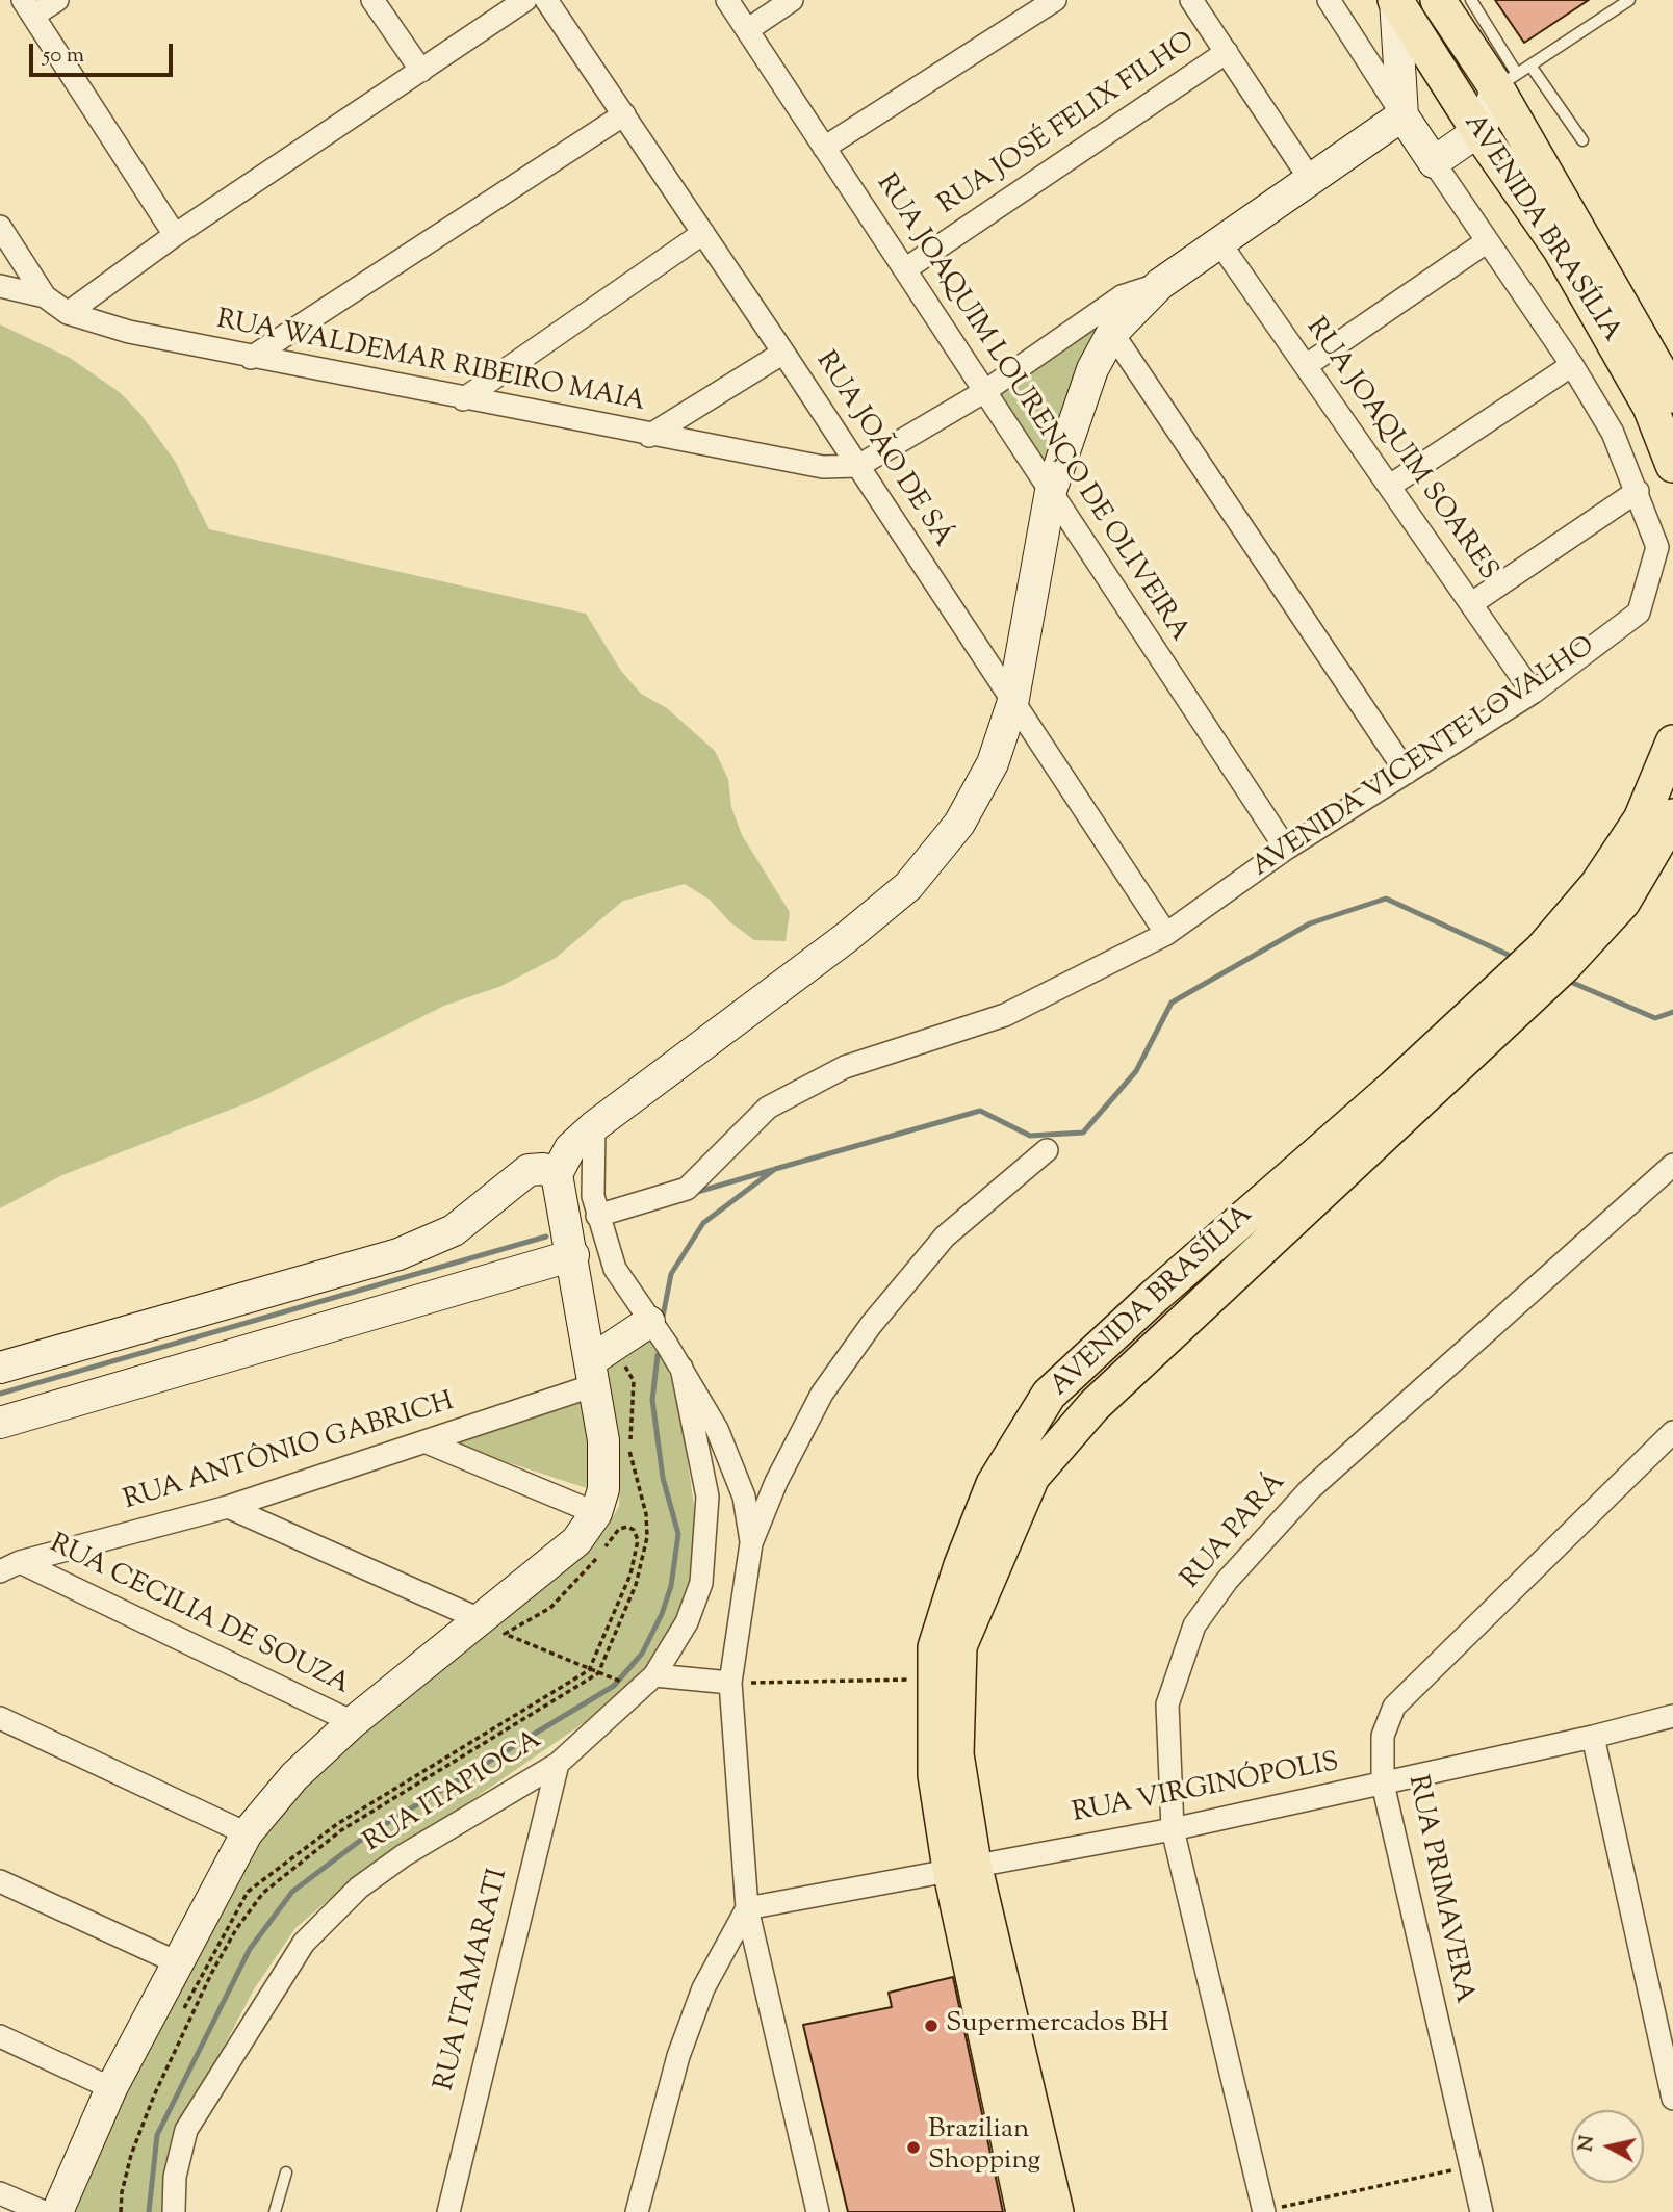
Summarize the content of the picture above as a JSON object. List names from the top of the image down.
{
  "streets": {
    "main road": ["AVENIDA BRASÍLIA"],
    "street": [
      "RUA JOSÉ FELIX FILHO",
      "RUA WALDEMAR RIBEIRO MAIA",
      "RUA JOAQUIM LOURENÇO DE OLIVEIRA",
      "RUA JOÃO DE SÁ",
      "RUA JOAQUIM SOARES",
      "AVENIDA VICENTE LOVALHO",
      "RUA ANTÔNIO GABRICH",
      "RUA PARÁ",
      "RUA CECILIA DE SOUZA",
      "RUA VIRGINÓPOLIS",
      "RUA ITAPIOCA",
      "RUA PRIMAVERA",
      "RUA ITAMARATI"
    ]
  },
  "crossings": [
    ["RUA JOSÉ FELIX FILHO", "RUA JOAQUIM LOURENÇO DE OLIVEIRA"],
    ["AVENIDA BRASÍLIA", "RUA VIRGINÓPOLIS"],
    ["RUA WALDEMAR RIBEIRO MAIA", "RUA JOÃO DE SÁ"],
    ["RUA JOAQUIM LOURENÇO DE OLIVEIRA", "AVENIDA VICENTE LOVALHO"],
    ["RUA JOÃO DE SÁ", "AVENIDA VICENTE LOVALHO"],
    ["RUA JOAQUIM SOARES", "AVENIDA VICENTE LOVALHO"],
    ["RUA ANTÔNIO GABRICH", "RUA CECILIA DE SOUZA"],
    ["RUA PARÁ", "RUA VIRGINÓPOLIS"],
    ["RUA VIRGINÓPOLIS", "RUA PRIMAVERA"],
    ["RUA ITAPIOCA", "RUA ITAMARATI"]
  ],
  "places": ["Supermercados BH", "Brazilian Shopping"],
  "scale_bar": "50 m",
  "north": "left"
}
